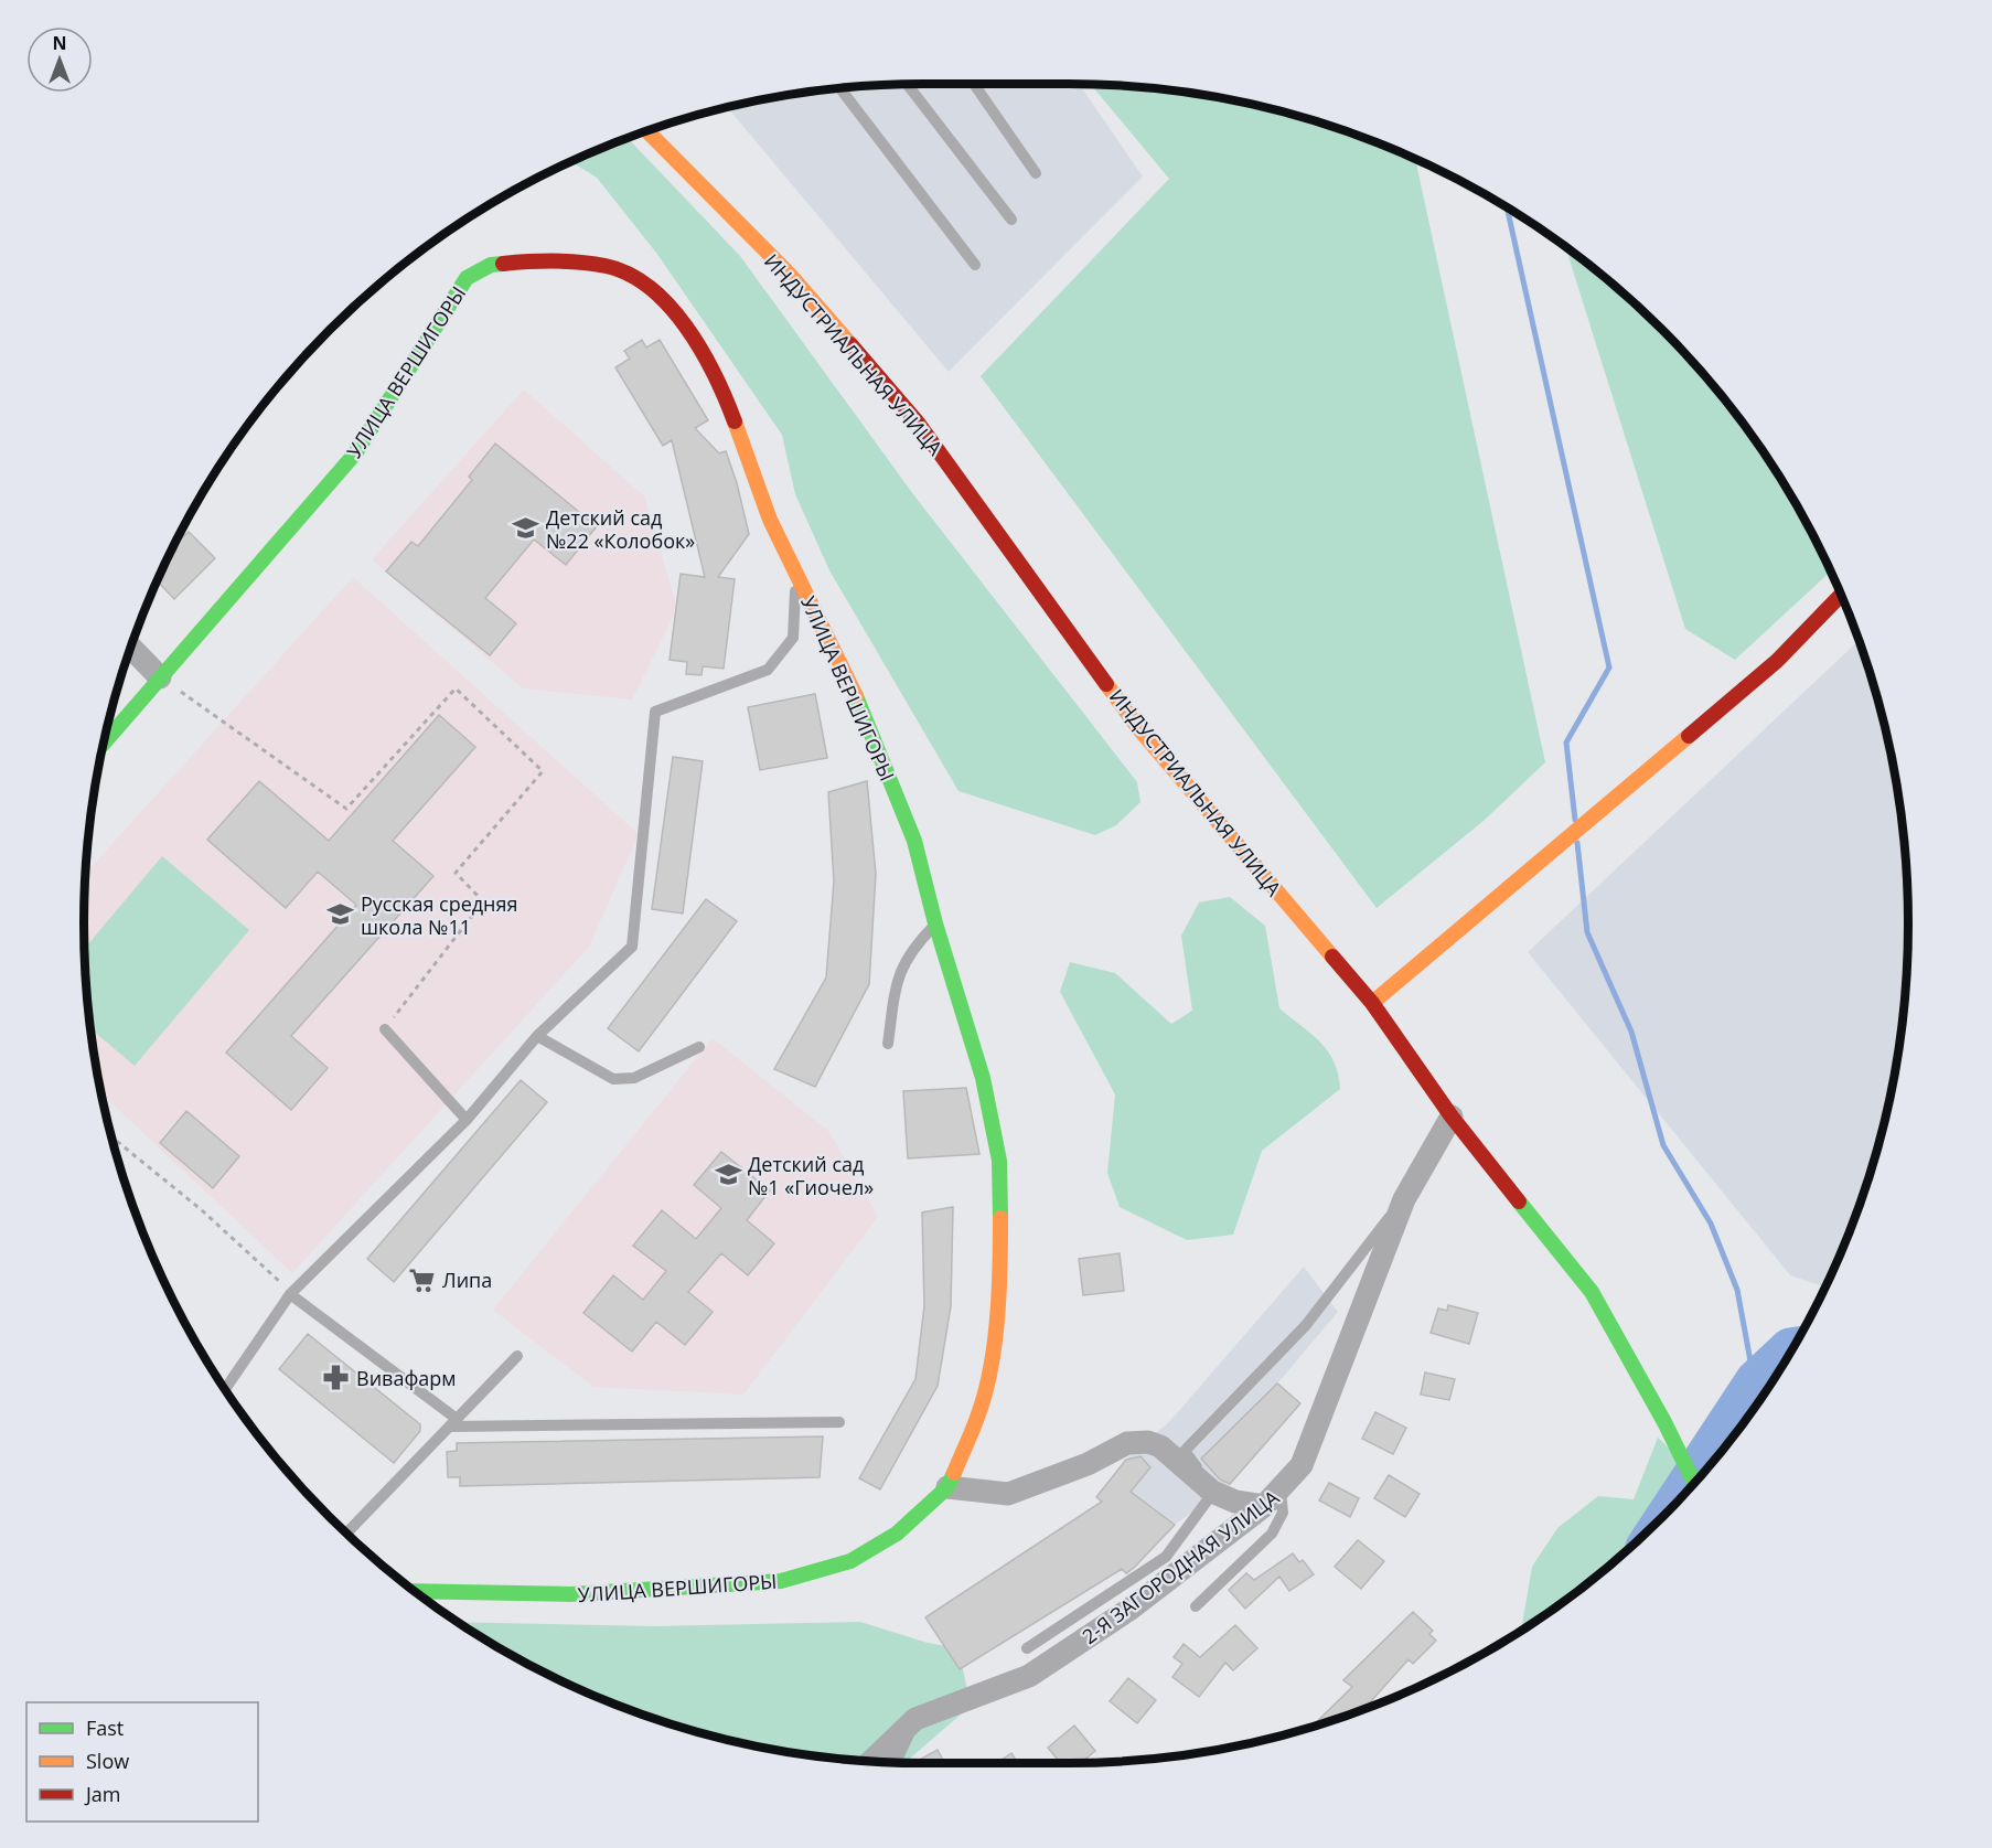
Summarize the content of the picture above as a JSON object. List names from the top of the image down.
{
  "streets": {
    "street": ["ИНДУСТРИАЛЬНАЯ УЛИЦА", "УЛИЦА ВЕРШИГОРЫ", "2-Я ЗАГОРОДНАЯ УЛИЦА"]
  },
  "crossings": [
    ["ИНДУСТРИАЛЬНАЯ УЛИЦА", "2-Я ЗАГОРОДНАЯ УЛИЦА"]
  ],
  "places": {
    "school or university": ["Детский сад №22 «Колобок»", "Русская средняя школа №11", "Детский сад №1 «Гиочел»"],
    "supermarket": ["Липа"],
    "pharmacy": ["Вивафарм"]
  },
  "legend": ["Fast", "Slow", "Jam"],
  "north": "top"
}
